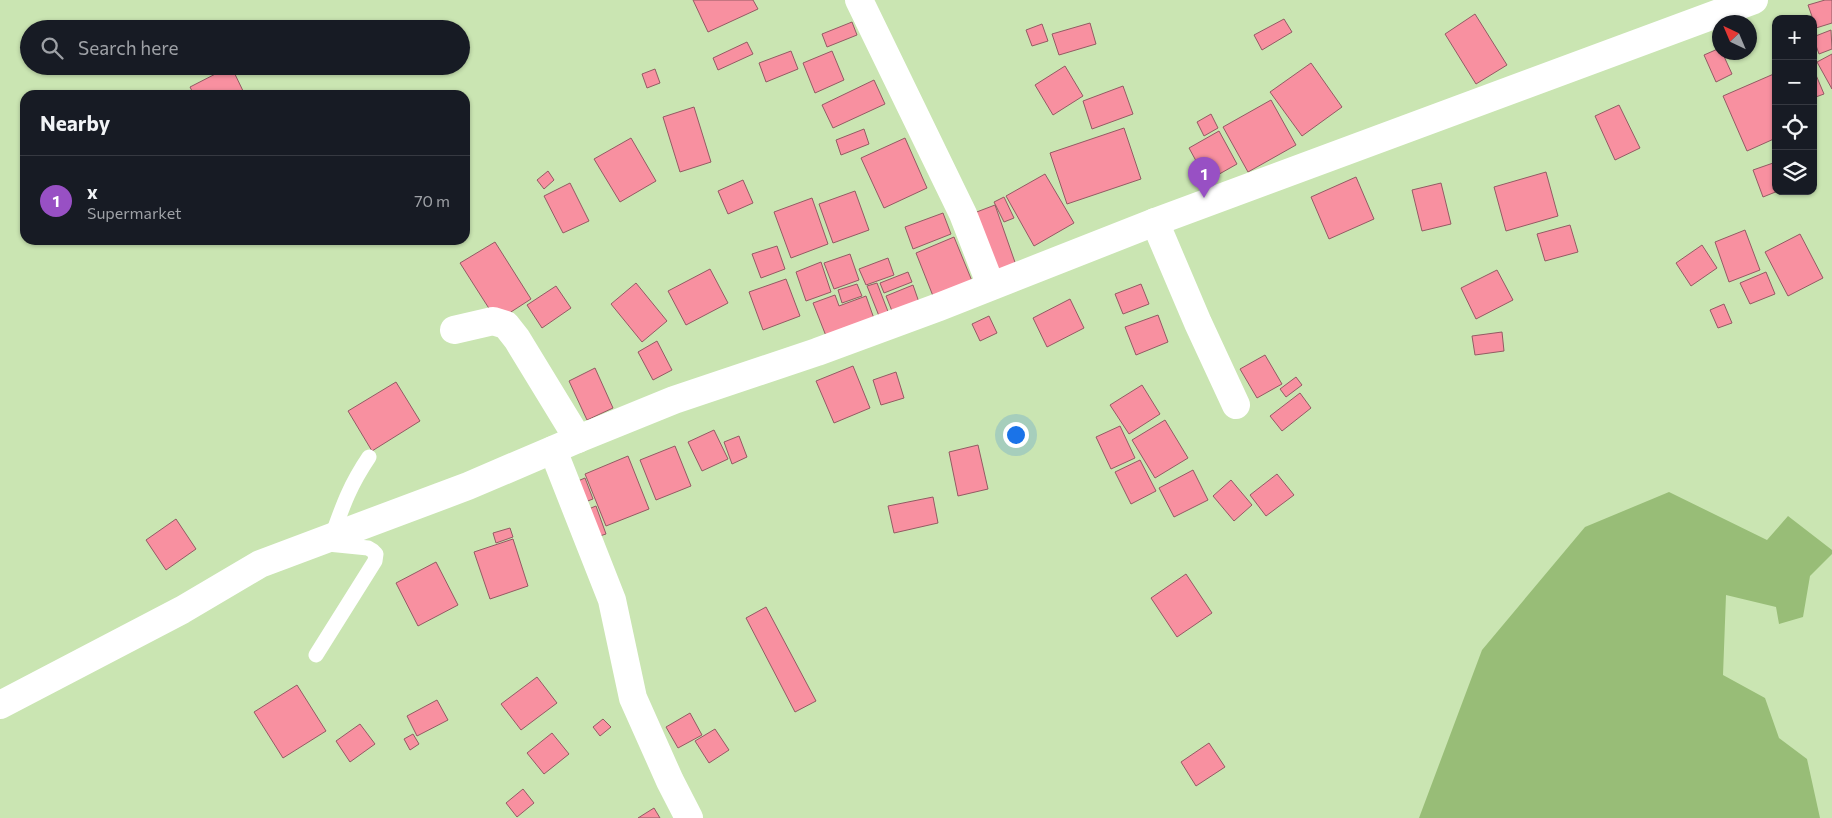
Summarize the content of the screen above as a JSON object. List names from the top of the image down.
{
  "north": "top left",
  "page": {
    "map_buttons": ["+", "−"],
    "search": "Search here",
    "heading": "Nearby",
    "list": [
      {
        "mark": "1",
        "name": "x",
        "note": "Supermarket",
        "value": "70 m"
      }
    ],
    "pins": "1"
  }
}
